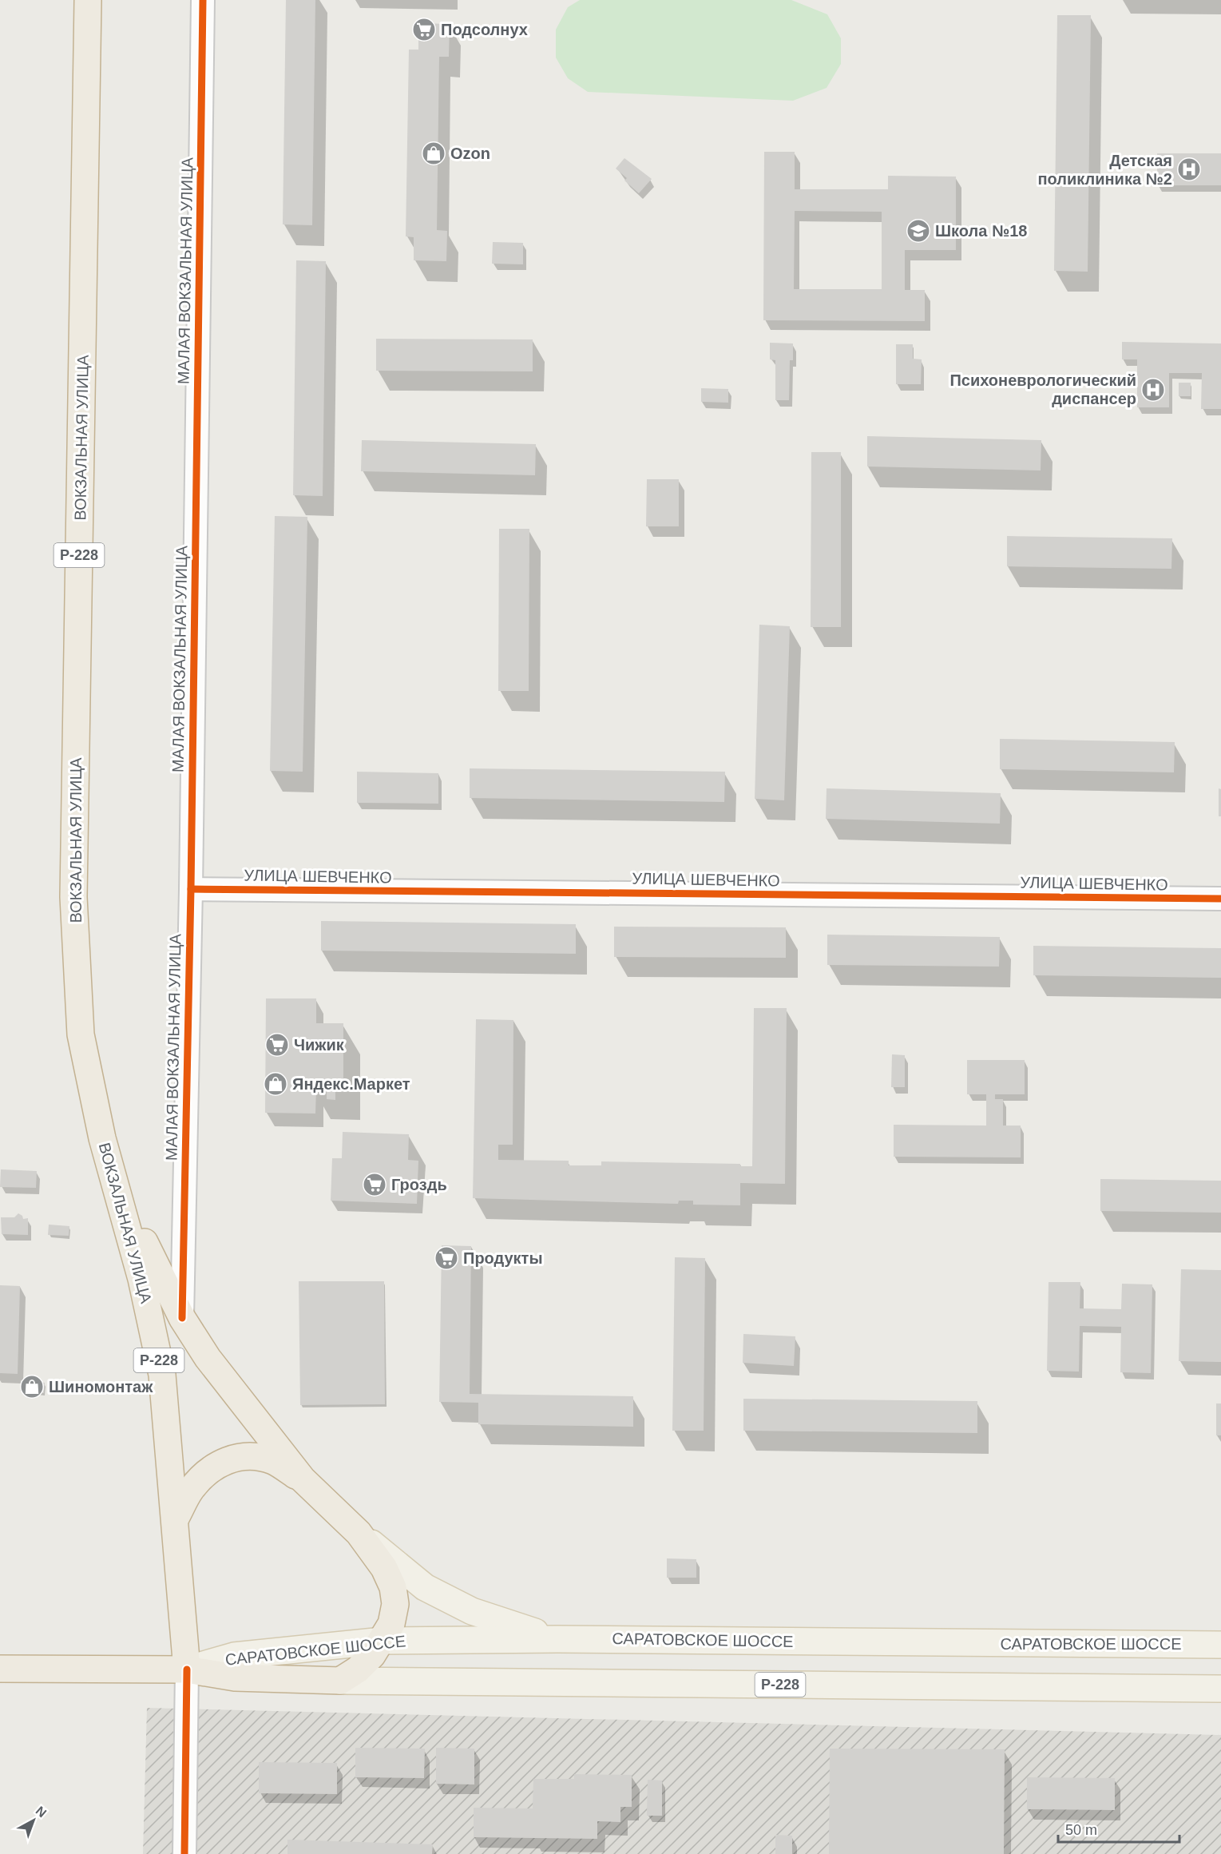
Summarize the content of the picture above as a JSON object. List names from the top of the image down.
{
  "streets": {
    "highway": ["ВОКЗАЛЬНАЯ УЛИЦА", "Р-228", "САРАТОВСКОЕ ШОССЕ"],
    "street": ["МАЛАЯ ВОКЗАЛЬНАЯ УЛИЦА", "УЛИЦА ШЕВЧЕНКО"]
  },
  "crossings": [
    ["МАЛАЯ ВОКЗАЛЬНАЯ УЛИЦА", "Р-228"],
    ["МАЛАЯ ВОКЗАЛЬНАЯ УЛИЦА", "УЛИЦА ШЕВЧЕНКО"],
    ["ВОКЗАЛЬНАЯ УЛИЦА", "Р-228"],
    ["ВОКЗАЛЬНАЯ УЛИЦА", "САРАТОВСКОЕ ШОССЕ"],
    ["Р-228", "САРАТОВСКОЕ ШОССЕ"]
  ],
  "places": {
    "supermarket": [
      "Подсолнух",
      "Чижик",
      "Гроздь",
      "Продукты"
    ],
    "shop": ["Ozon", "Яндекс.Маркет", "Шиномонтаж"],
    "hospital": ["Детская поликлиника №2", "Психоневрологический диспансер"],
    "school or university": ["Школа №18"]
  },
  "scale_bar": "50 m",
  "north": "top right"
}
